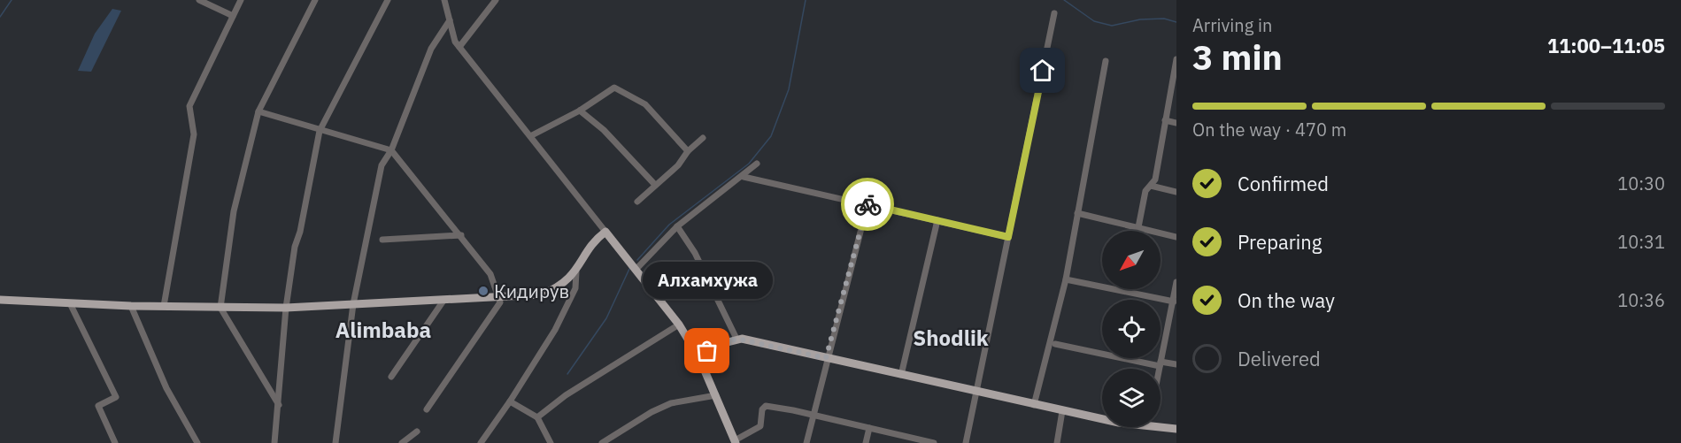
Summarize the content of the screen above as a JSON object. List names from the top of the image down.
{
  "districts": ["Alimbaba", "Shodlik"],
  "places": ["Кидирув", "Алхамхужа"],
  "north": "bottom left",
  "page": {
    "heading": ["3 min", "Arriving in", "11:00–11:05"],
    "bar": "On the way · 470 m",
    "list": [
      ["Confirmed", "10:30"],
      ["Preparing", "10:31"],
      ["On the way", "10:36"],
      "Delivered"
    ],
    "bubble": "Алхамхужа"
  }
}
